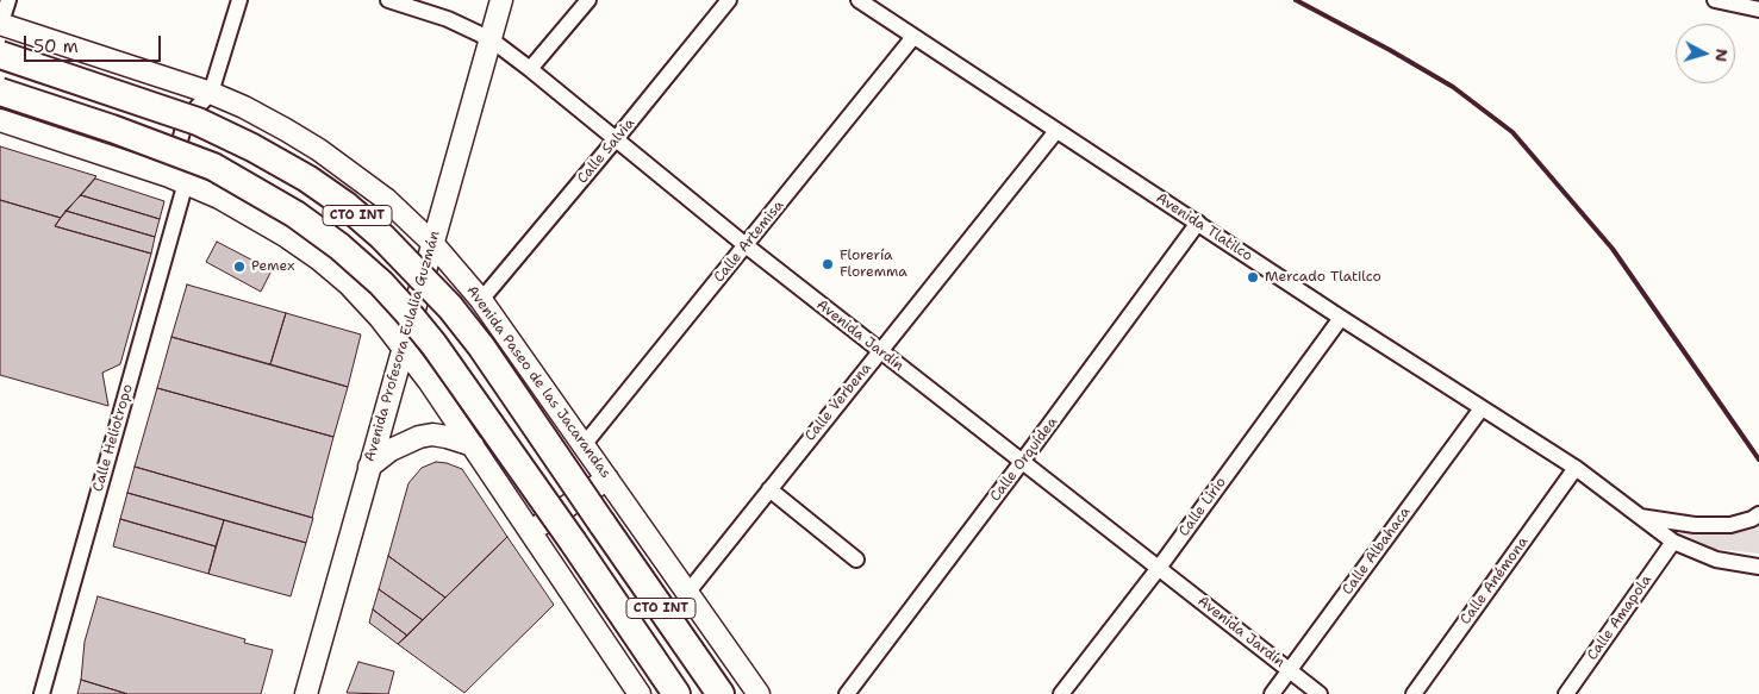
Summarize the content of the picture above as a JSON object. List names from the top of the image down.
{
  "streets": {
    "highway": ["CTO INT"],
    "main road": ["Avenida Profesora Eulalia Guzmán", "Avenida Paseo de las Jacarandas"],
    "street": [
      "Calle Salvia",
      "Avenida Tlatilco",
      "Calle Artemisa",
      "Avenida Jardín",
      "Calle Verbena",
      "Calle Heliotropo",
      "Calle Orquídea",
      "Calle Lirio",
      "Calle Albahaca",
      "Calle Anémona",
      "Calle Amapola"
    ]
  },
  "crossings": [
    ["Calle Salvia", "Avenida Jardín"],
    ["Calle Salvia", "Avenida Paseo de las Jacarandas"],
    ["Avenida Tlatilco", "Calle Artemisa"],
    ["Avenida Tlatilco", "Calle Verbena"],
    ["Avenida Tlatilco", "Calle Orquídea"],
    ["Avenida Tlatilco", "Calle Lirio"],
    ["Avenida Tlatilco", "Calle Albahaca"],
    ["Avenida Tlatilco", "Calle Anémona"],
    ["Avenida Tlatilco", "Calle Amapola"],
    ["Calle Artemisa", "Avenida Jardín"],
    ["Calle Artemisa", "Avenida Paseo de las Jacarandas"],
    ["Avenida Jardín", "Avenida Profesora Eulalia Guzmán"],
    ["Avenida Jardín", "Calle Verbena"],
    ["Avenida Jardín", "Calle Orquídea"],
    ["Avenida Jardín", "Calle Lirio"],
    ["Avenida Jardín", "Calle Albahaca"],
    ["Avenida Profesora Eulalia Guzmán", "Avenida Paseo de las Jacarandas"],
    ["Avenida Paseo de las Jacarandas", "Calle Verbena"],
    ["Avenida Paseo de las Jacarandas", "Calle Heliotropo"]
  ],
  "places": ["Florería Floremma", "Pemex", "Mercado Tlatilco"],
  "scale_bar": "50 m",
  "north": "right"
}
